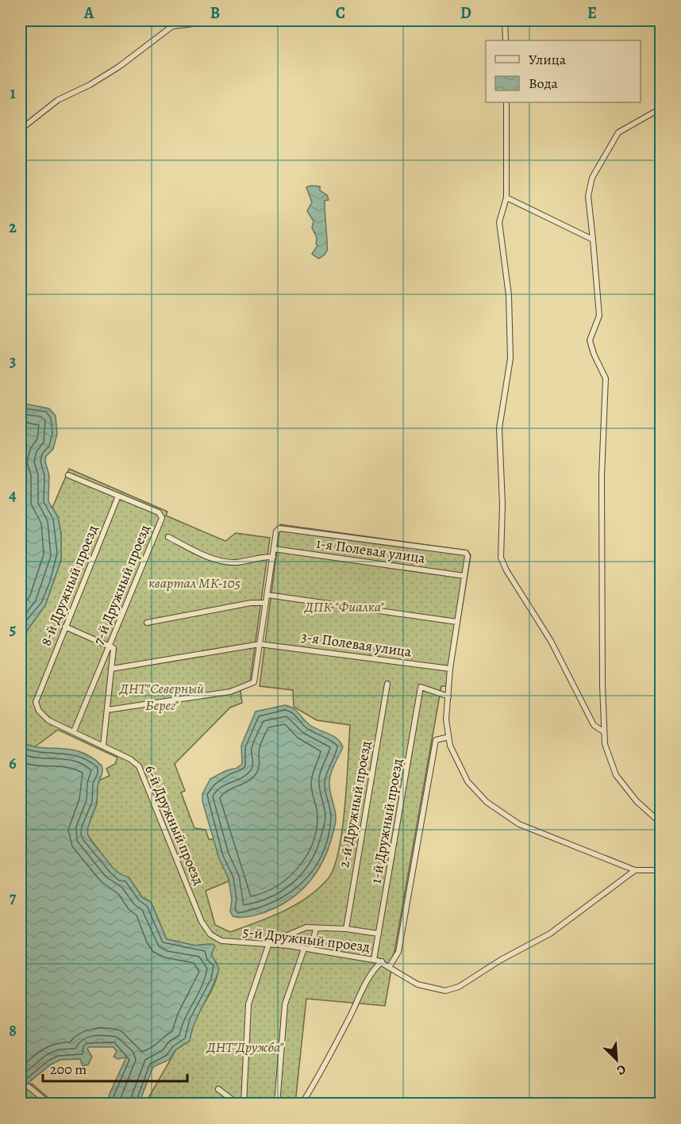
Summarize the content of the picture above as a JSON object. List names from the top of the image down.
{
  "streets": {
    "street": [
      "1-я Полевая улица",
      "7-й Дружный проезд",
      "8-й Дружный проезд",
      "3-я Полевая улица",
      "2-й Дружный проезд",
      "1-й Дружный проезд",
      "6-й Дружный проезд",
      "5-й Дружный проезд"
    ]
  },
  "crossings": [
    ["7-й Дружный проезд", "8-й Дружный проезд"],
    ["7-й Дружный проезд", "6-й Дружный проезд"],
    ["8-й Дружный проезд", "6-й Дружный проезд"],
    ["1-й Дружный проезд", "5-й Дружный проезд"],
    ["6-й Дружный проезд", "5-й Дружный проезд"]
  ],
  "parks": [
    "квартал МК-105",
    "ДПК \"Фиалка\"",
    "ДНТ\"Северный Берег\"",
    "ДНТ\"Дружба\""
  ],
  "legend": ["Улица", "Вода"],
  "scale_bar": "200 m",
  "north": "bottom right",
  "grid": {
    "columns": [
      "A",
      "B",
      "C",
      "D",
      "E"
    ],
    "rows": [
      "1",
      "2",
      "3",
      "4",
      "5",
      "6",
      "7",
      "8"
    ]
  }
}
